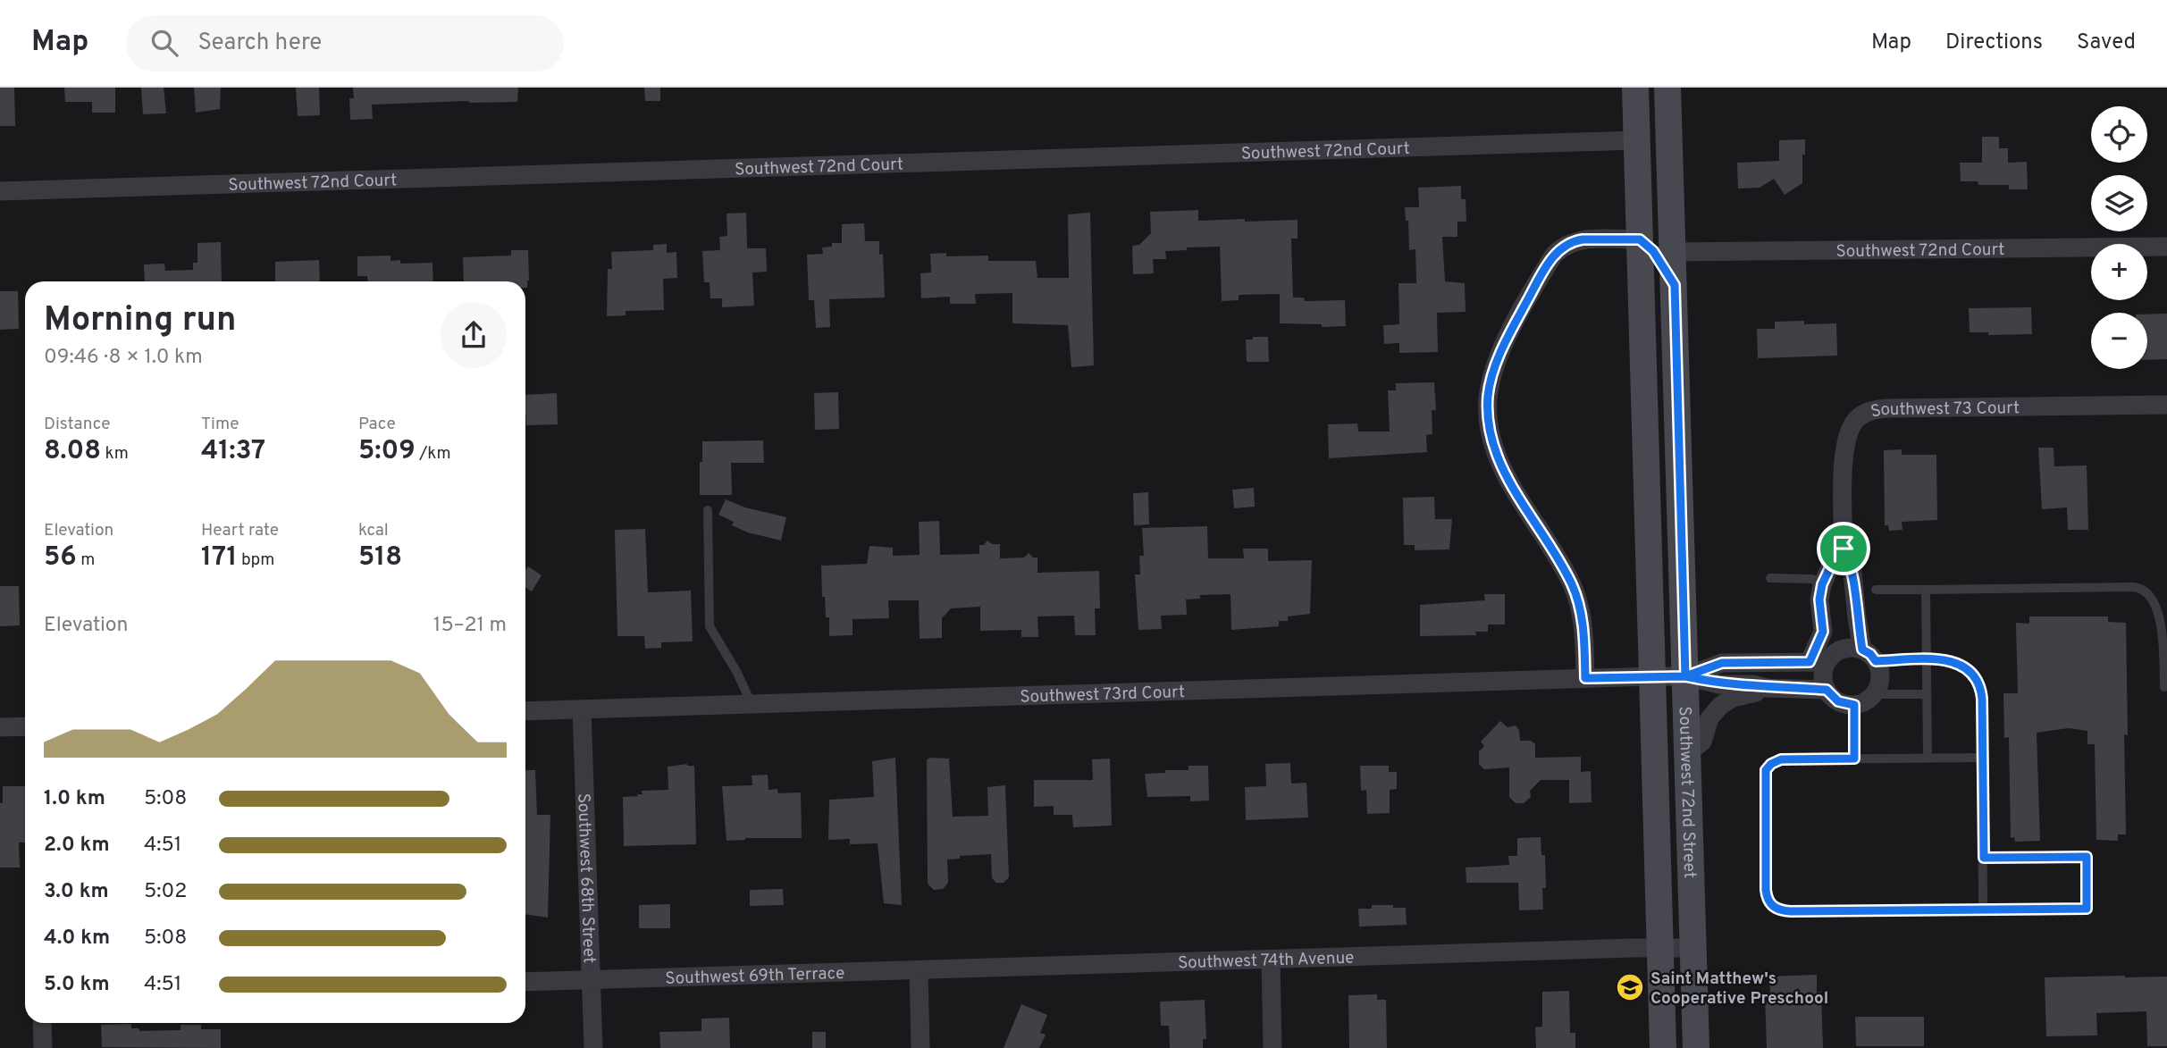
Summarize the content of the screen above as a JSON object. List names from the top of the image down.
{
  "streets": {
    "main road": ["Southwest 72nd Street"],
    "street": [
      "Southwest 72nd Court",
      "Southwest 73 Court",
      "Southwest 73rd Court",
      "Southwest 68th Street",
      "Southwest 74th Avenue",
      "Southwest 69th Terrace"
    ]
  },
  "crossings": [
    ["Southwest 72nd Court", "Southwest 72nd Street"],
    ["Southwest 73rd Court", "Southwest 72nd Street"],
    ["Southwest 73rd Court", "Southwest 68th Street"],
    ["Southwest 72nd Street", "Southwest 74th Avenue"],
    ["Southwest 68th Street", "Southwest 69th Terrace"],
    ["Southwest 74th Avenue", "Southwest 69th Terrace"]
  ],
  "places": {
    "school or university": ["Saint Matthew's Cooperative Preschool"]
  },
  "page": {
    "header": "Map",
    "search": "Search here",
    "nav": ["Map", "Directions", "Saved"],
    "map_buttons": ["+", "−"],
    "heading": ["Morning run", "09:46 · 8 × 1.0 km"],
    "stats": [
      ["Distance", "8.08 km"],
      ["Time", "41:37"],
      ["Pace", "5:09 /km"],
      ["Elevation", "56 m"],
      ["Heart rate", "171 bpm"],
      ["kcal", "518"]
    ],
    "chart": ["Elevation", "15–21 m"],
    "list": [
      {
        "name": "1.0 km",
        "note": "5:08"
      },
      {
        "name": "2.0 km",
        "note": "4:51"
      },
      {
        "name": "3.0 km",
        "note": "5:02"
      },
      {
        "name": "4.0 km",
        "note": "5:08"
      },
      {
        "name": "5.0 km",
        "note": "4:51"
      }
    ]
  }
}
